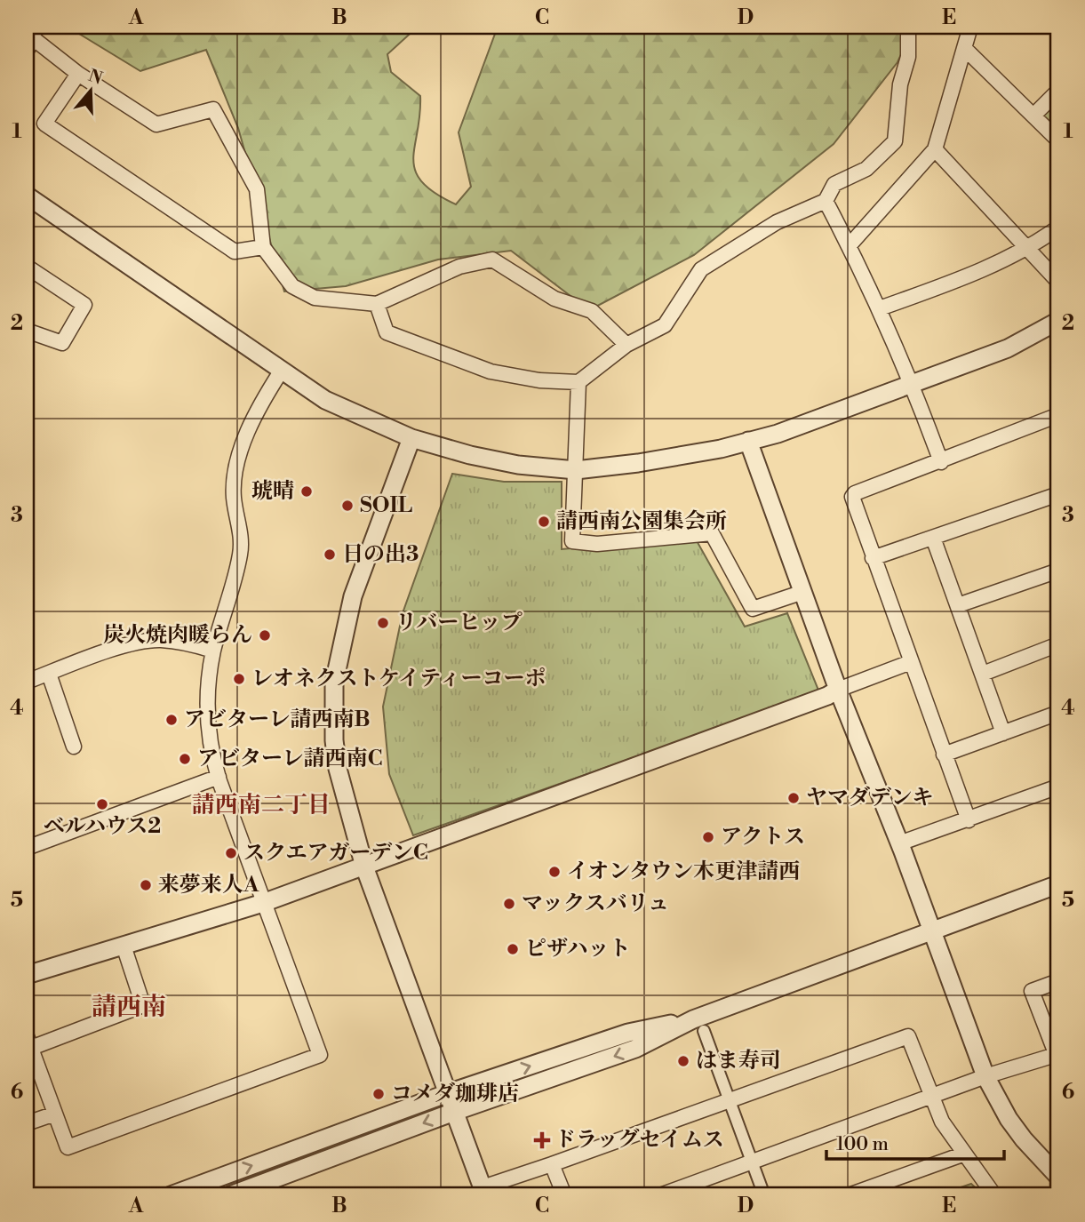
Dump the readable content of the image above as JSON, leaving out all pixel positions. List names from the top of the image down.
{
  "districts": ["請西南二丁目", "請西南"],
  "places": {
    "other": [
      "琥晴",
      "SOIL",
      "請西南公園集会所",
      "日の出3",
      "リバーヒップ",
      "炭火焼肉暖らん",
      "レオネクストケイティーコーポ",
      "アビターレ請西南B",
      "アビターレ請西南C",
      "ヤマダデンキ",
      "ベルハウス2",
      "アクトス",
      "スクエアガーデンC",
      "イオンタウン木更津請西",
      "来夢来人A",
      "マックスバリュ",
      "ピザハット",
      "はま寿司",
      "コメダ珈琲店"
    ],
    "health": ["ドラッグセイムス"]
  },
  "scale_bar": "100 m",
  "north": "top",
  "grid": {
    "columns": [
      "A",
      "B",
      "C",
      "D",
      "E"
    ],
    "rows": [
      "1",
      "2",
      "3",
      "4",
      "5",
      "6"
    ]
  }
}
